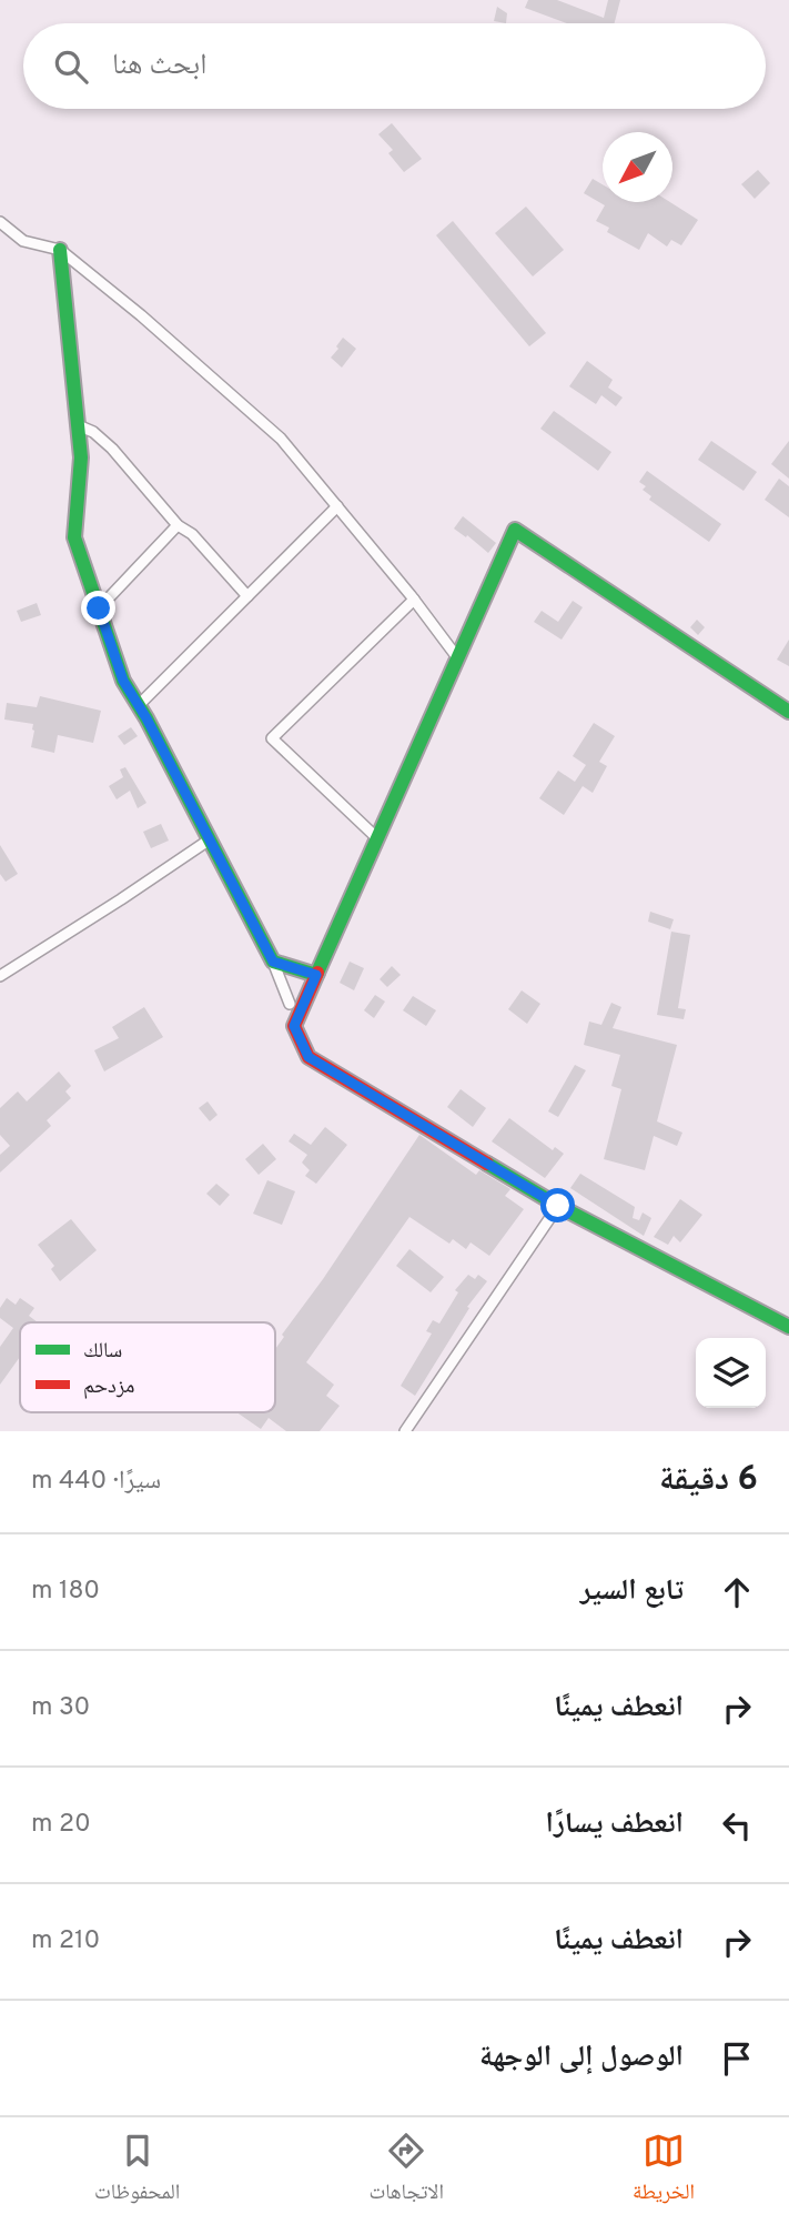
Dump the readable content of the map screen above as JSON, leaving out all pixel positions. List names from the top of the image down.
{
  "legend": ["سالك", "مزدحم"],
  "north": "bottom left",
  "page": {
    "search": "ابحث هنا",
    "heading": ["6 دقيقة", "سيرًا · 440 m"],
    "list": [
      ["تابع السير", "180 m"],
      ["انعطف يمينًا", "30 m"],
      ["انعطف يسارًا", "20 m"],
      ["انعطف يمينًا", "210 m"],
      "الوصول إلى الوجهة"
    ],
    "nav": ["الخريطة", "الاتجاهات", "المحفوظات"]
  }
}
